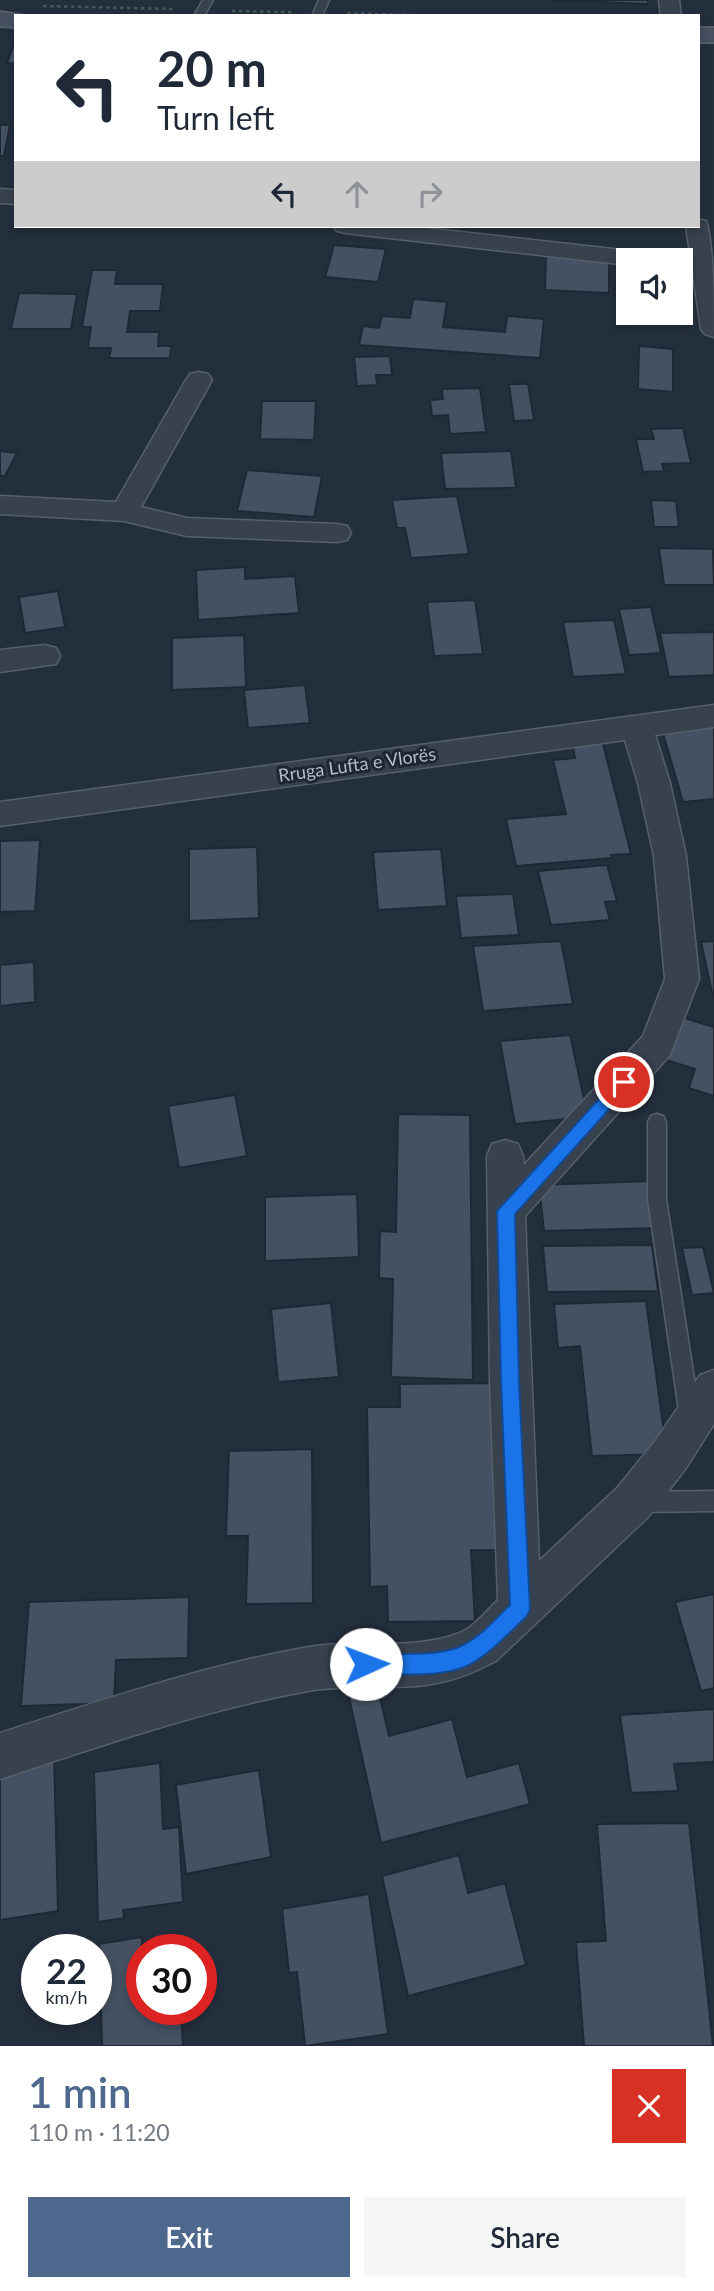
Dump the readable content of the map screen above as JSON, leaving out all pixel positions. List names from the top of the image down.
{
  "streets": {
    "street": ["Rruga Lufta e Vlorës"]
  },
  "page": {
    "turn": ["20 m", "Turn left"],
    "speed": "22 km/h",
    "limit": "30",
    "heading": ["1 min", "110 m · 11:20"],
    "buttons": ["Exit", "Share"]
  }
}
